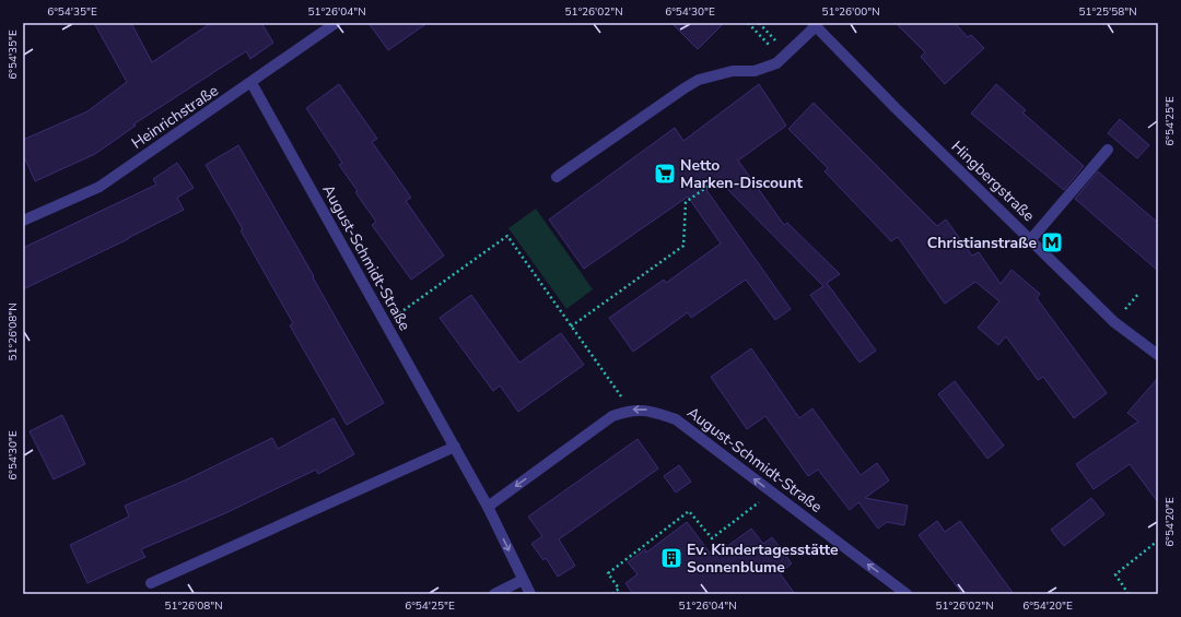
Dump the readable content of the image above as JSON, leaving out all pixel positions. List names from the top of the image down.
{
  "streets": {
    "street": ["Heinrichstraße", "Hingbergstraße", "August-Schmidt-Straße"]
  },
  "crossings": [
    ["Heinrichstraße", "August-Schmidt-Straße"]
  ],
  "places": {
    "supermarket": ["Netto Marken-Discount"],
    "metro station": ["Christianstraße"],
    "building": ["Ev. Kindertagesstätte Sonnenblume"]
  },
  "coordinates": [
    "6°54'35\"E",
    "51°26'04\"N",
    "51°26'02\"N",
    "6°54'30\"E",
    "51°26'00\"N",
    "51°25'58\"N",
    "6°54'25\"E",
    "51°26'08\"N",
    "6°54'20\"E"
  ]
}
